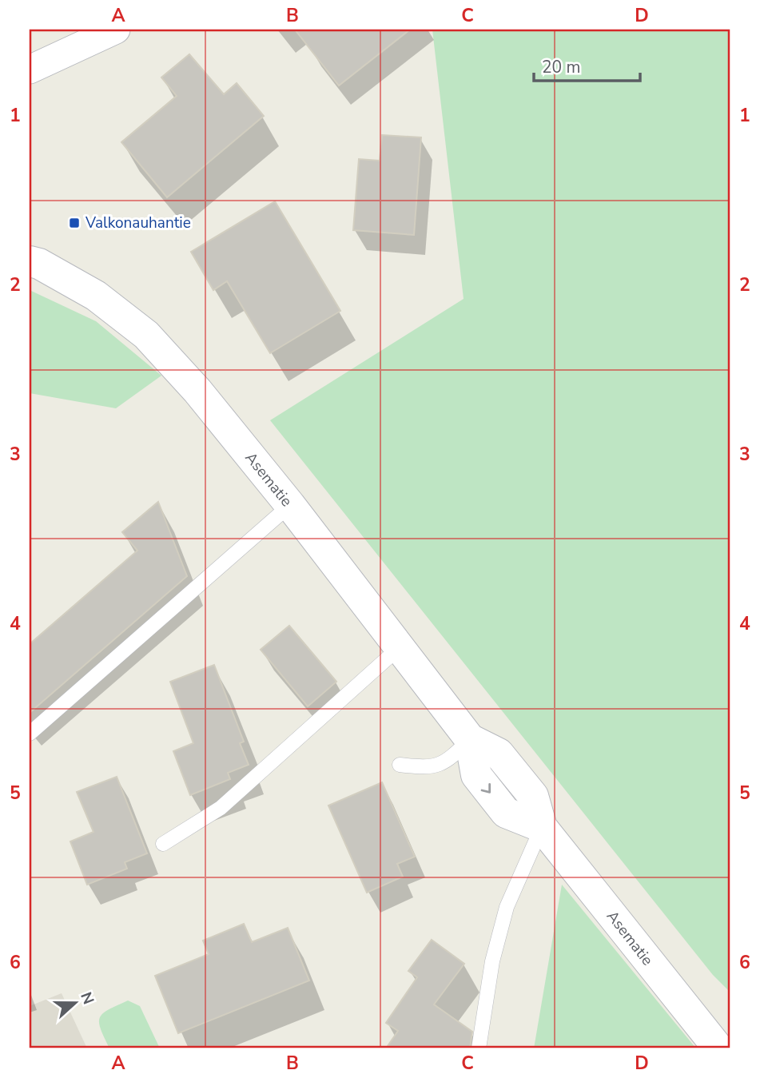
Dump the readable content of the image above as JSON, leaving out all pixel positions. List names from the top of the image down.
{
  "streets": {
    "street": ["Asematie"]
  },
  "places": {
    "transit": ["Valkonauhantie"]
  },
  "scale_bar": "20 m",
  "north": "right",
  "grid": {
    "columns": [
      "A",
      "B",
      "C",
      "D"
    ],
    "rows": [
      "1",
      "2",
      "3",
      "4",
      "5",
      "6"
    ]
  }
}
